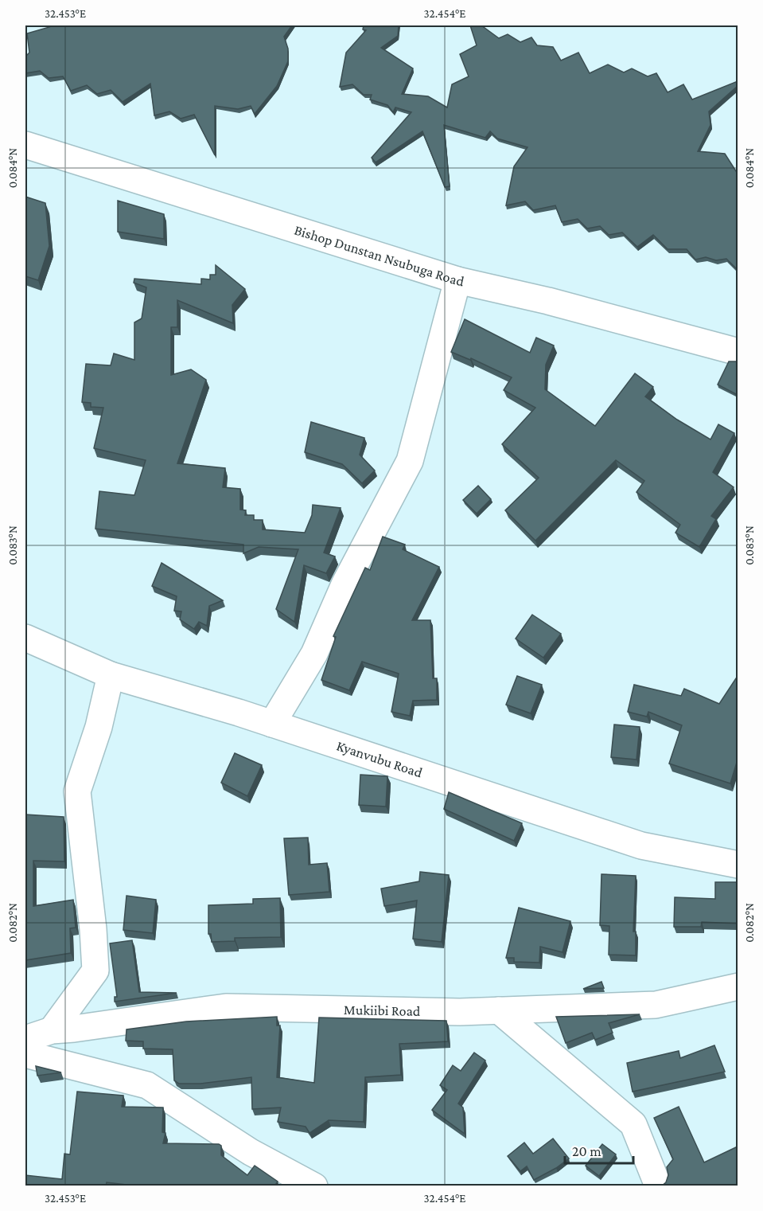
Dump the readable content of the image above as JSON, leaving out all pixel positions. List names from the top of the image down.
{
  "streets": {
    "street": ["Bishop Dunstan Nsubuga Road", "Kyanvubu Road", "Mukiibi Road"]
  },
  "scale_bar": "20 m",
  "coordinates": [
    "32.453°E",
    "32.454°E",
    "0.084°N",
    "0.083°N",
    "0.082°N"
  ]
}
